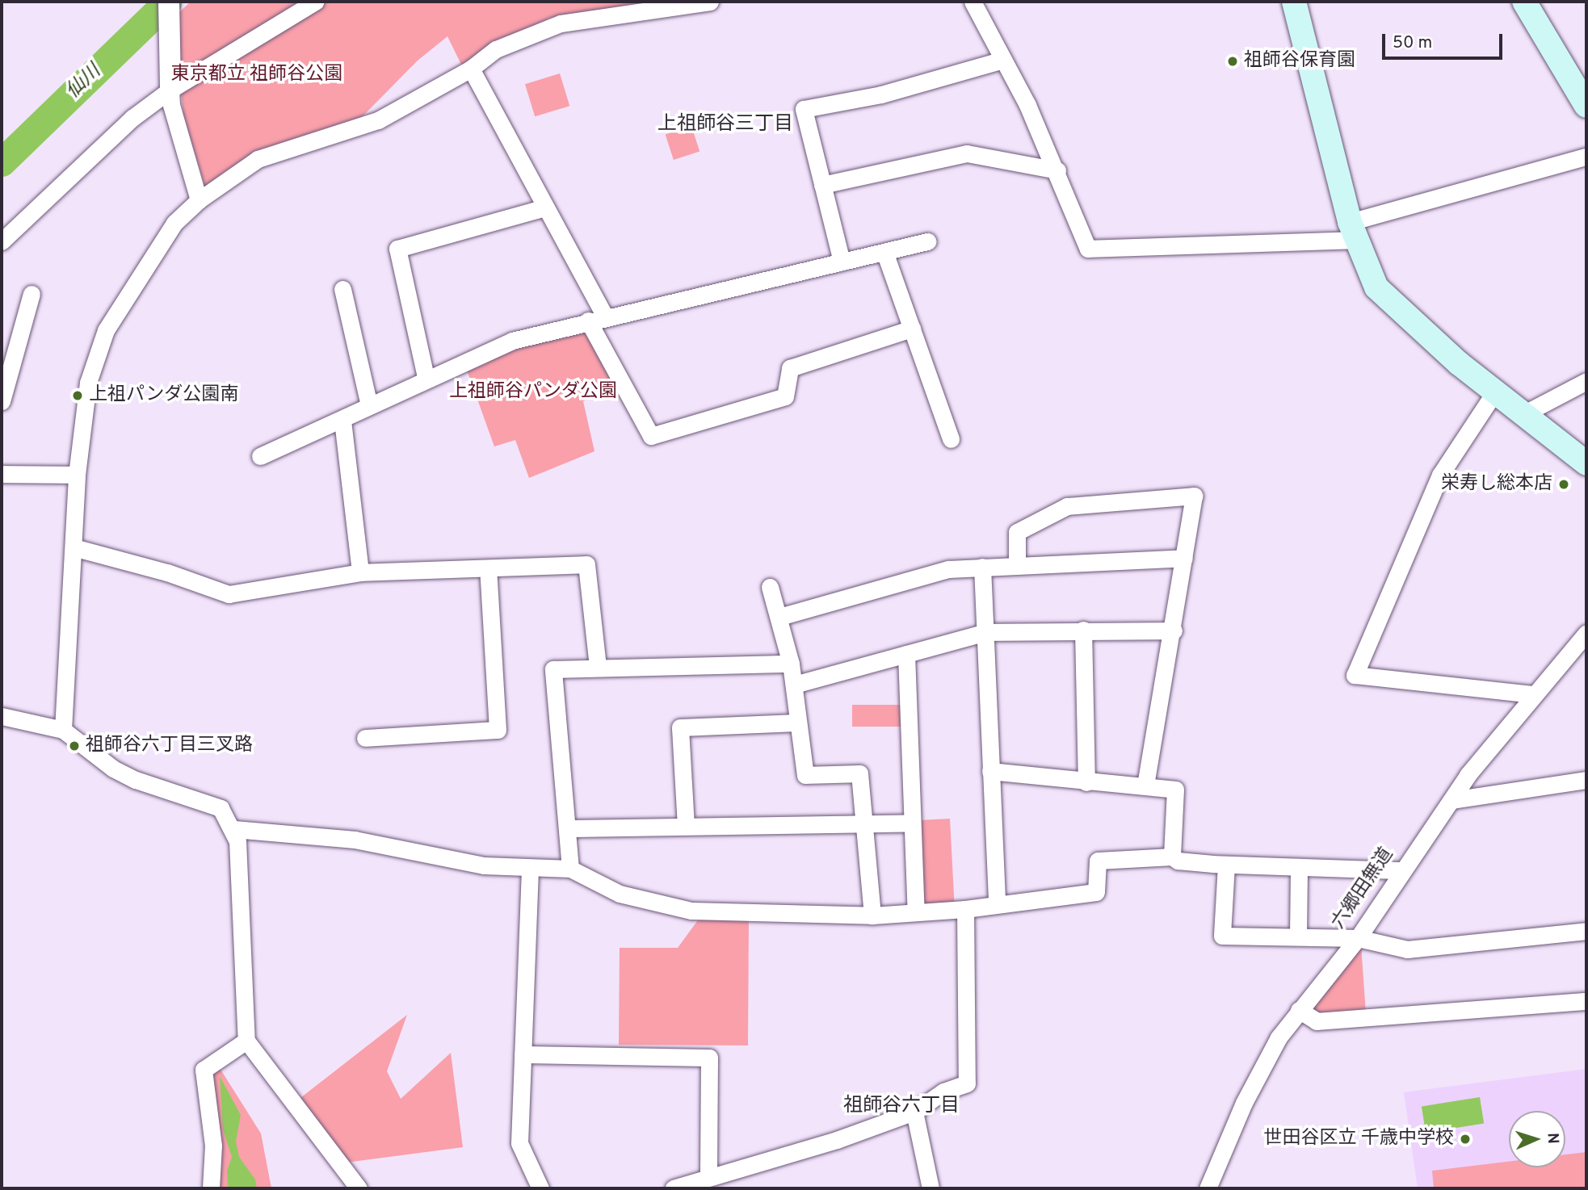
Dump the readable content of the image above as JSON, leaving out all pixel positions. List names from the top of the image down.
{
  "streets": {
    "street": ["六郷田無道"]
  },
  "districts": ["上祖師谷三丁目", "祖師谷六丁目"],
  "water": ["仙川"],
  "parks": ["東京都立 祖師谷公園", "上祖師谷パンダ公園"],
  "places": [
    "祖師谷保育園",
    "上祖パンダ公園南",
    "栄寿し総本店",
    "祖師谷六丁目三叉路",
    "世田谷区立 千歳中学校"
  ],
  "scale_bar": "50 m",
  "north": "right"
}
